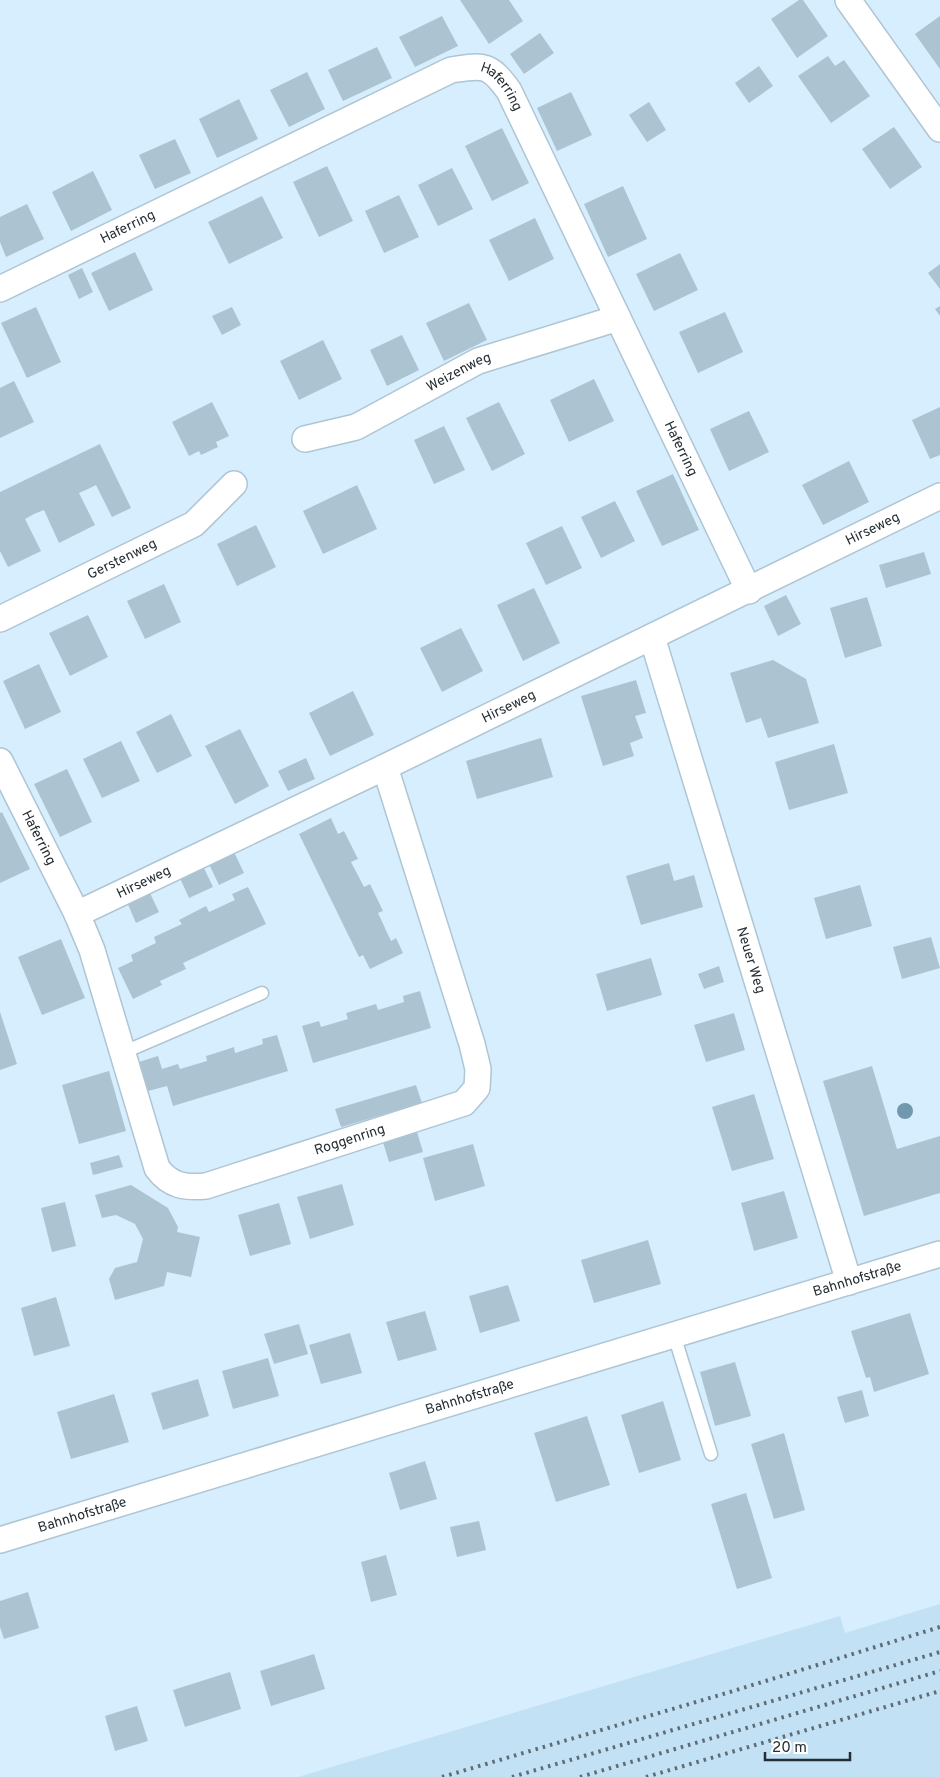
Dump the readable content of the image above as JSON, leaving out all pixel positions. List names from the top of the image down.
{
  "streets": {
    "street": [
      "Haferring",
      "Weizenweg",
      "Hirseweg",
      "Gerstenweg",
      "Neuer Weg",
      "Roggenring",
      "Bahnhofstraße"
    ]
  },
  "crossings": [
    ["Haferring", "Weizenweg"],
    ["Haferring", "Hirseweg"],
    ["Haferring", "Roggenring"],
    ["Hirseweg", "Neuer Weg"],
    ["Hirseweg", "Roggenring"],
    ["Neuer Weg", "Bahnhofstraße"]
  ],
  "scale_bar": "20 m"
}
